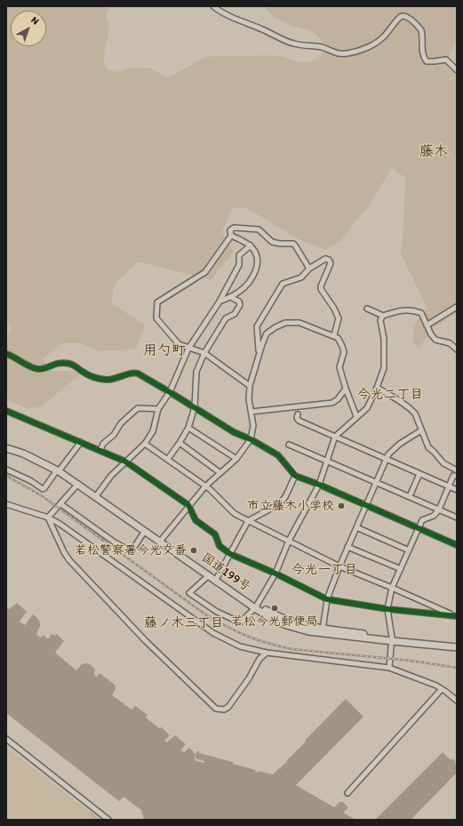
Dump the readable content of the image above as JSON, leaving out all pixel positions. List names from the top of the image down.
{
  "streets": {
    "highway": ["国道199号"]
  },
  "districts": [
    "藤木",
    "用勺町",
    "今光二丁目",
    "今光一丁目",
    "藤ノ木三丁目"
  ],
  "places": ["市立藤木小学校", "若松警察署今光交番", "若松今光郵便局"],
  "north": "top right"
}
